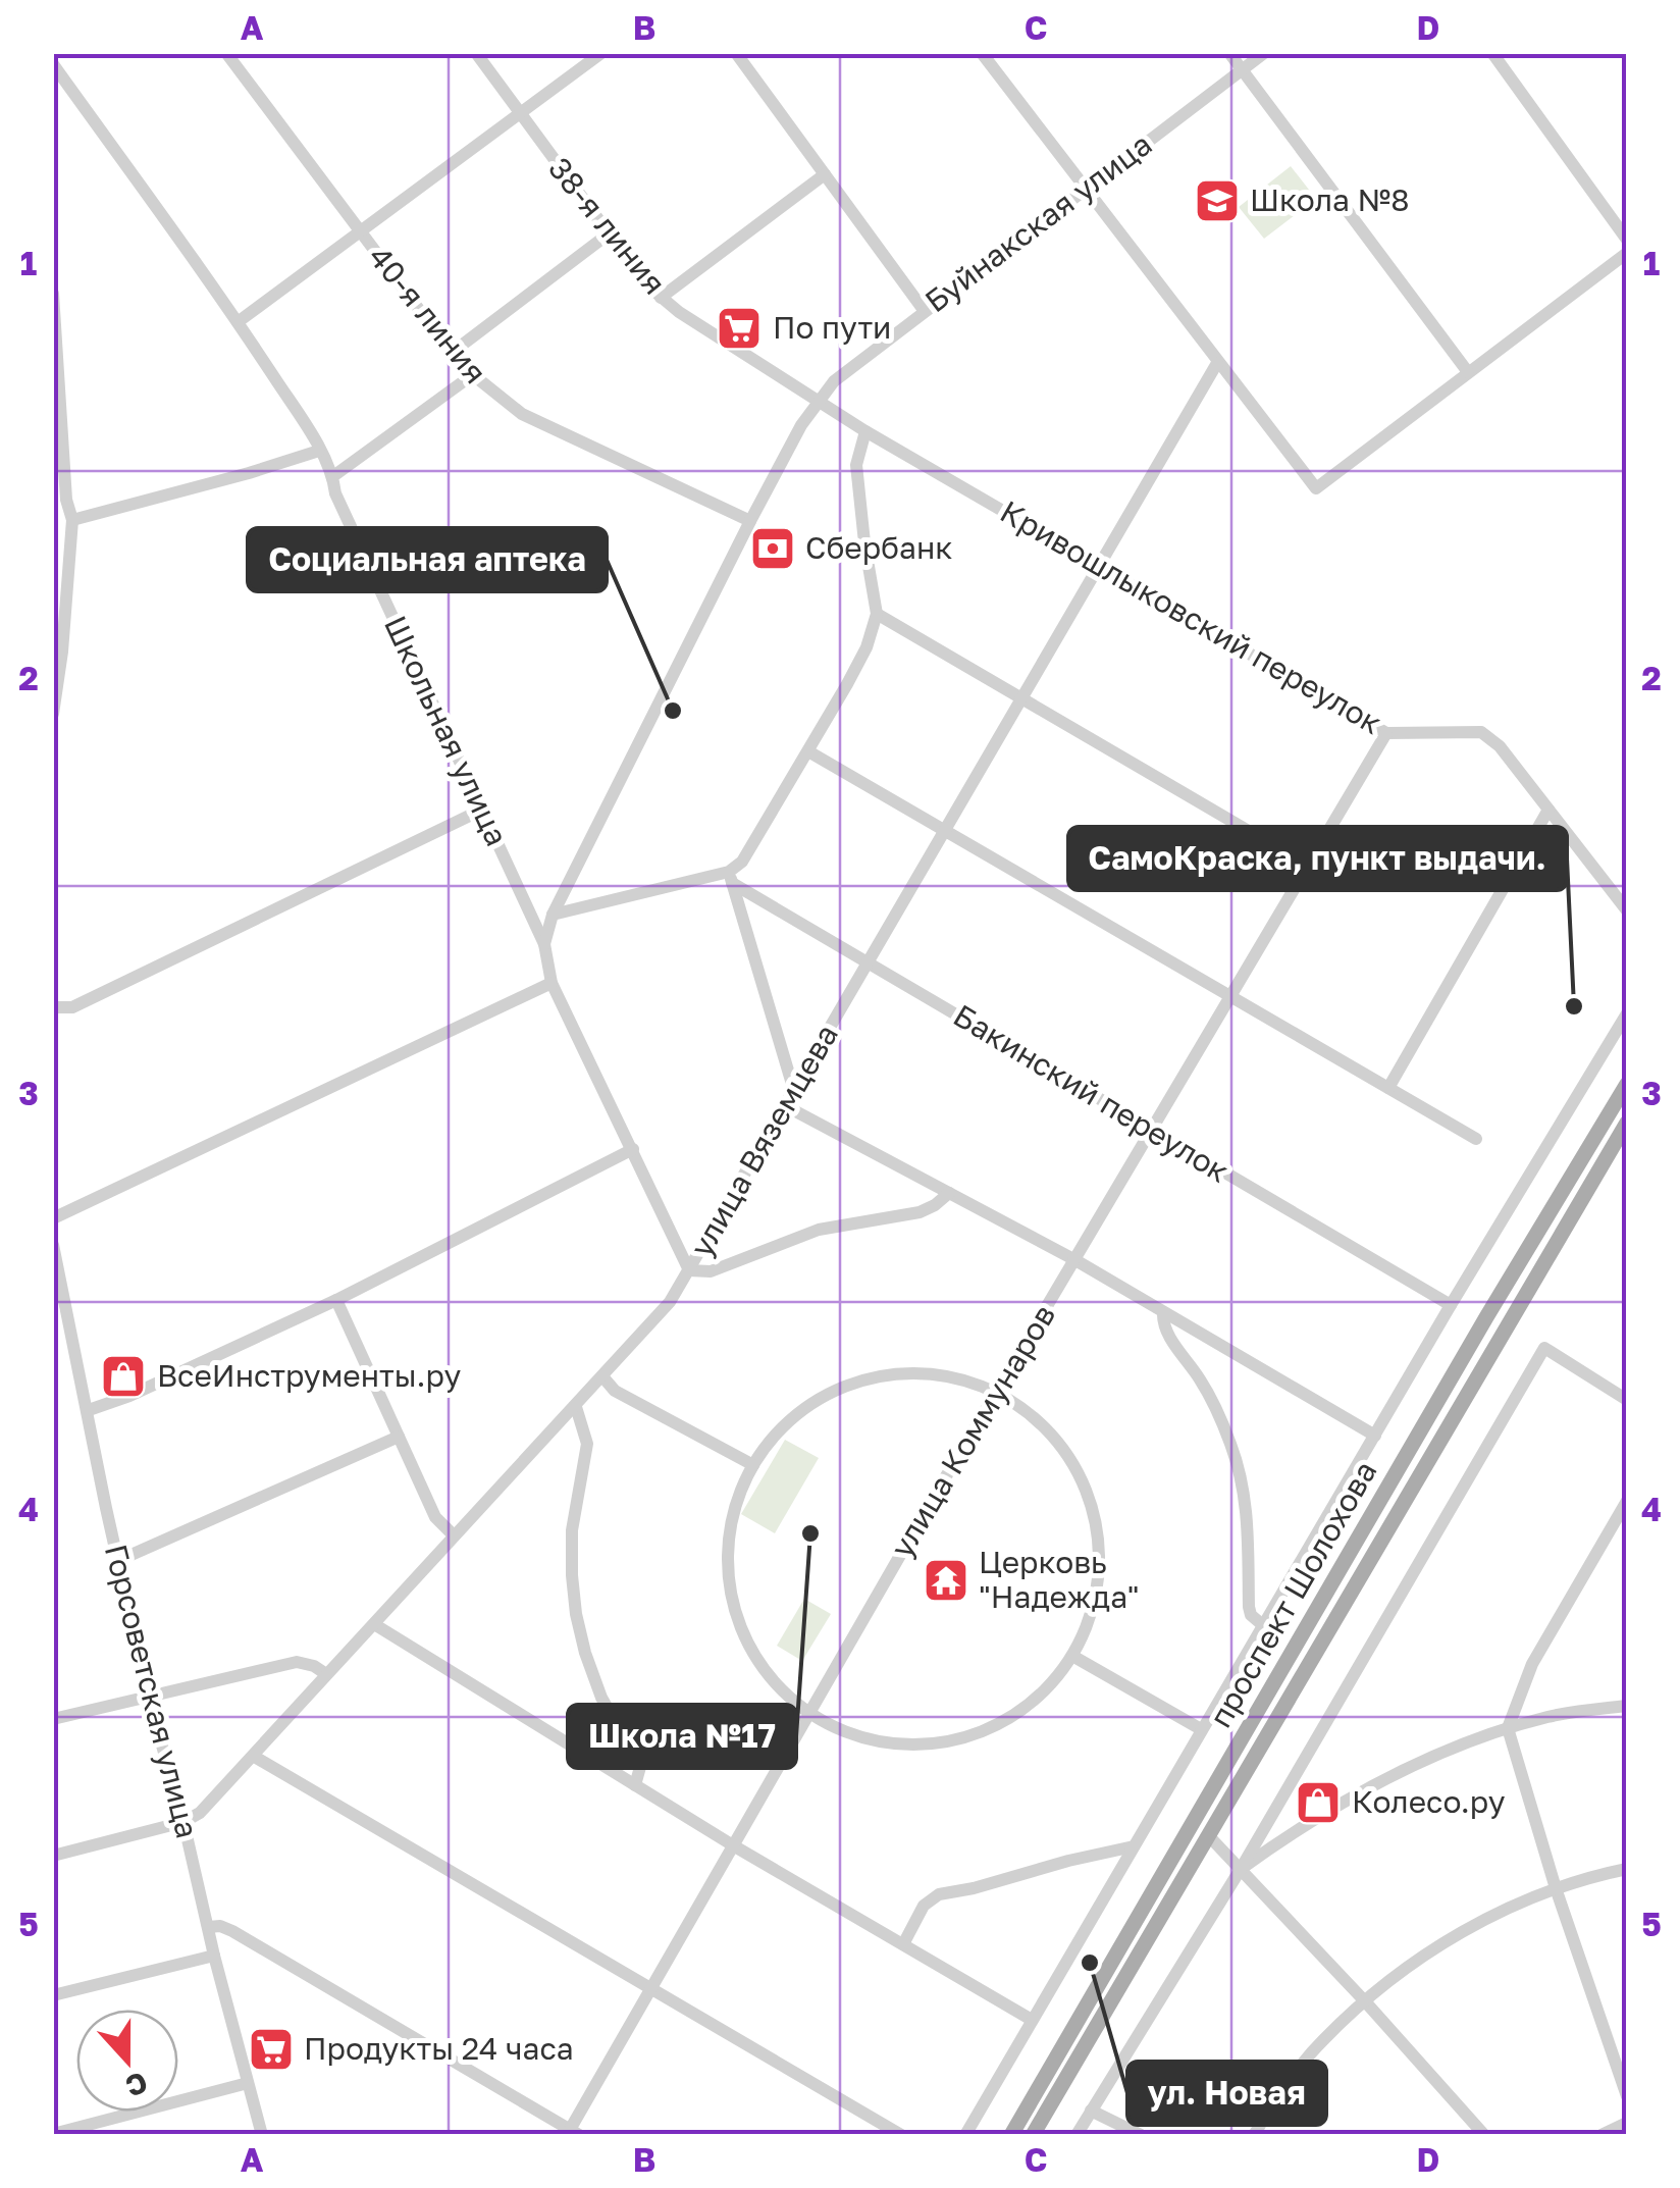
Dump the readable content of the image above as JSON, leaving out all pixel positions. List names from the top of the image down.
{
  "streets": {
    "main road": ["проспект Шолохова"],
    "street": [
      "Буйнакская улица",
      "38-я линия",
      "40-я линия",
      "Кривошлыковский переулок",
      "Школьная улица",
      "Бакинский переулок",
      "улица Вяземцева",
      "улица Коммунаров",
      "Горсоветская улица"
    ]
  },
  "crossings": [
    ["Буйнакская улица", "38-я линия"],
    ["Буйнакская улица", "40-я линия"],
    ["Буйнакская улица", "Кривошлыковский переулок"],
    ["Буйнакская улица", "Школьная улица"],
    ["38-я линия", "Кривошлыковский переулок"],
    ["Кривошлыковский переулок", "улица Вяземцева"],
    ["Кривошлыковский переулок", "улица Коммунаров"],
    ["Школьная улица", "улица Вяземцева"],
    ["Бакинский переулок", "улица Вяземцева"],
    ["Бакинский переулок", "улица Коммунаров"],
    ["улица Вяземцева", "Горсоветская улица"]
  ],
  "places": {
    "school or university": ["Школа №8"],
    "supermarket": ["По пути", "Продукты 24 часа"],
    "bank": ["Сбербанк"],
    "other": [
      "Социальная аптека",
      "СамоКраска, пункт выдачи.",
      "Школа №17",
      "ул. Новая"
    ],
    "shop": ["ВсеИнструменты.ру", "Колесо.ру"],
    "temple": ["Церковь \"Надежда\""]
  },
  "north": "bottom",
  "grid": {
    "columns": [
      "A",
      "B",
      "C",
      "D"
    ],
    "rows": [
      "1",
      "2",
      "3",
      "4",
      "5"
    ]
  }
}
